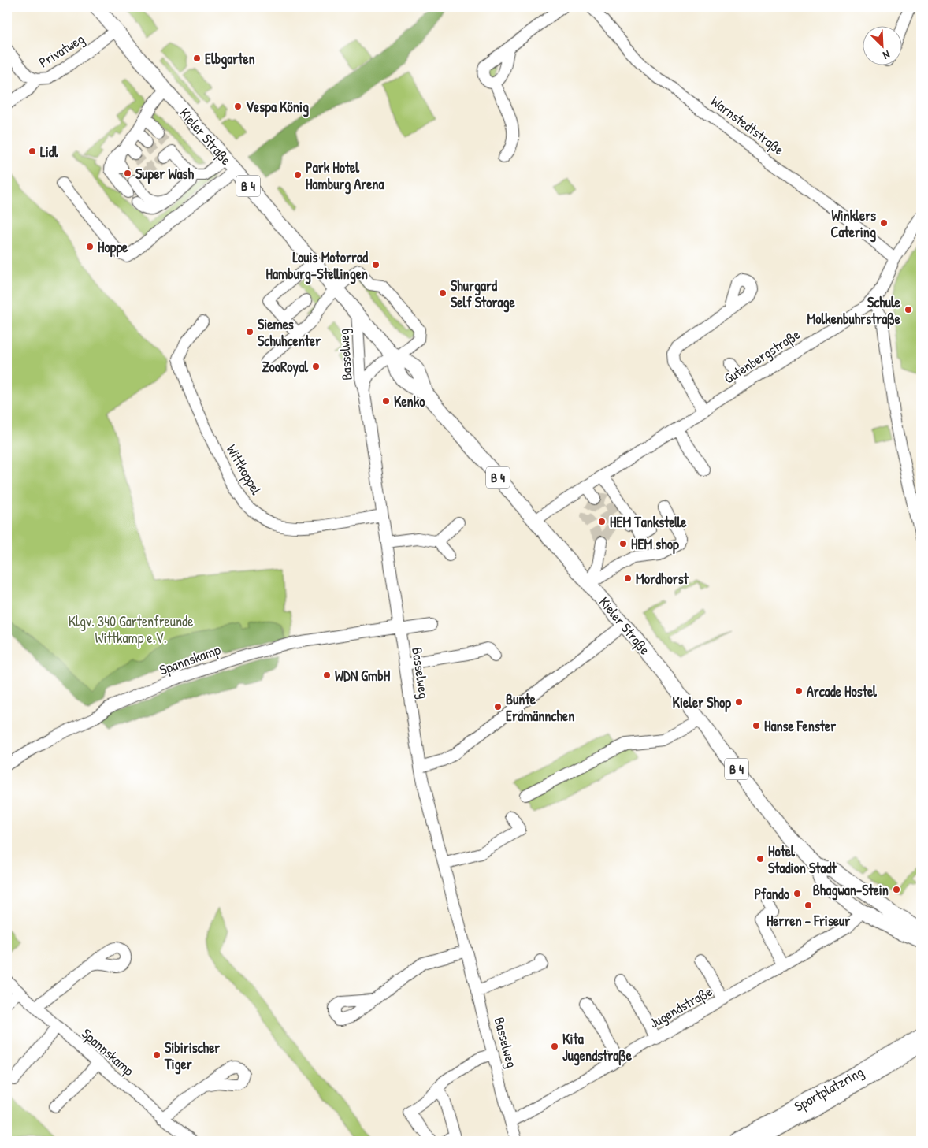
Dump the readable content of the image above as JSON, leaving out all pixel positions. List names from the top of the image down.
{
  "streets": {
    "main road": ["Kieler Straße", "B 4", "Sportplatzring"],
    "street": [
      "Privatweg",
      "Warnstedtstraße",
      "Basselweg",
      "Gutenbergstraße",
      "Wittkoppel",
      "Spannskamp",
      "Jugendstraße"
    ]
  },
  "crossings": [
    ["Privatweg", "Kieler Straße"],
    ["Warnstedtstraße", "Gutenbergstraße"],
    ["Kieler Straße", "Basselweg"],
    ["Kieler Straße", "Gutenbergstraße"],
    ["Kieler Straße", "Jugendstraße"],
    ["Basselweg", "Wittkoppel"],
    ["Basselweg", "Spannskamp"],
    ["Basselweg", "Jugendstraße"]
  ],
  "parks": ["Klgv. 340 Gartenfreunde Wittkamp e.V."],
  "places": [
    "Elbgarten",
    "Vespa König",
    "Lidl",
    "Super Wash",
    "Park Hotel Hamburg Arena",
    "Winklers Catering",
    "Hoppe",
    "Louis Motorrad Hamburg-Stellingen",
    "Shurgard Self Storage",
    "Schule Molkenbuhrstraße",
    "Siemes Schuhcenter",
    "ZooRoyal",
    "Kenko",
    "HEM Tankstelle",
    "HEM shop",
    "Mordhorst",
    "WDN GmbH",
    "Arcade Hostel",
    "Kieler Shop",
    "Bunte Erdmännchen",
    "Hanse Fenster",
    "Hotel Stadion Stadt",
    "Bhagwan-Stein",
    "Pfando",
    "Herren - Friseur",
    "Kita Jugendstraße",
    "Sibirischer Tiger"
  ],
  "north": "bottom right"
}
